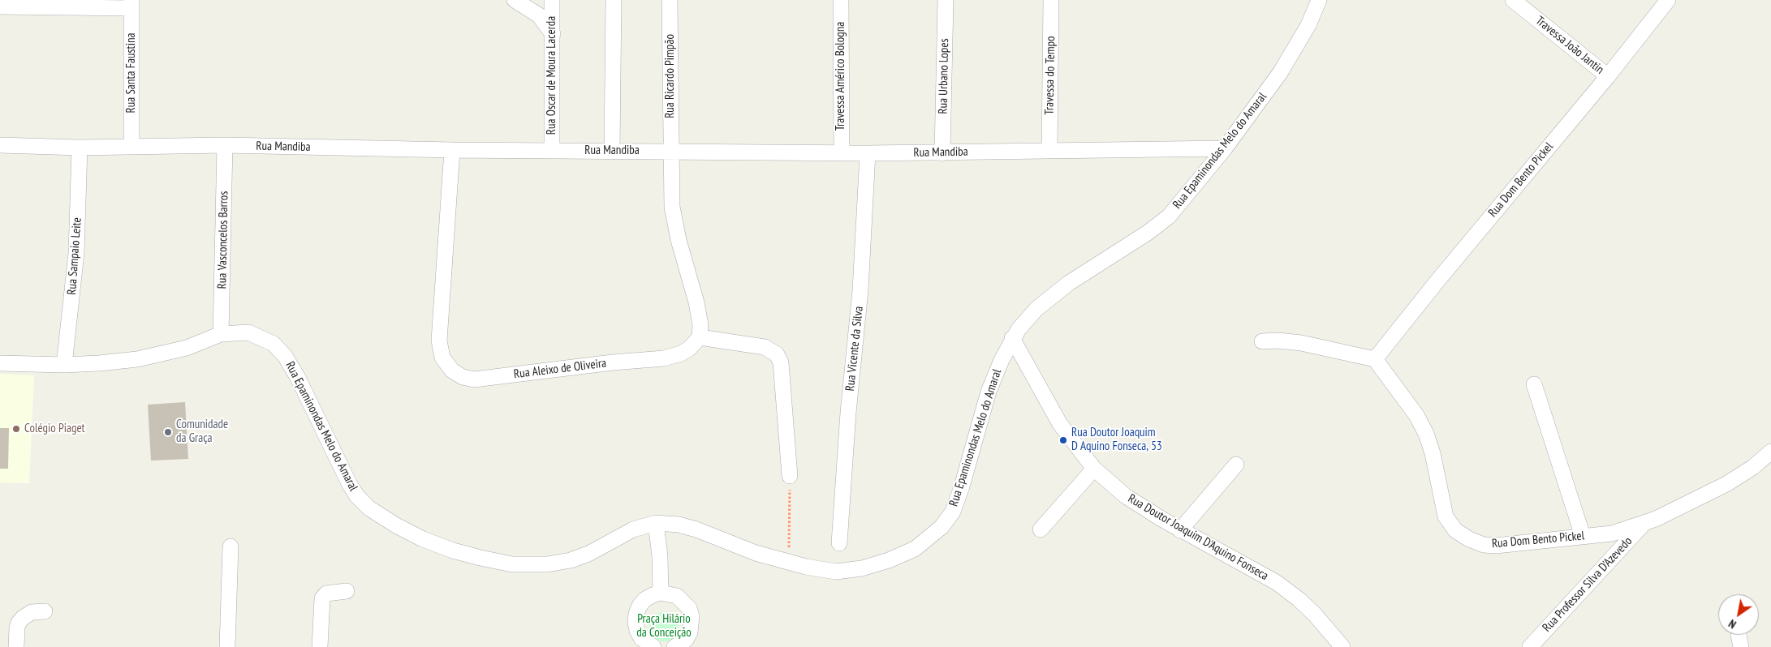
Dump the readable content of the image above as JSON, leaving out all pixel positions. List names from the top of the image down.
{
  "streets": {
    "street": [
      "Travessa João Jantin",
      "Rua Santa Faustina",
      "Rua Oscar de Moura Lacerda",
      "Travessa do Tempo",
      "Rua Ricardo Pimpão",
      "Travessa Américo Bologna",
      "Rua Urbano Lopes",
      "Rua Mandiba",
      "Rua Epaminondas Melo do Amaral",
      "Rua Dom Bento Pickel",
      "Rua Vasconcelos Barros",
      "Rua Sampaio Leite",
      "Rua Vicente da Silva",
      "Rua Aleixo de Oliveira",
      "Rua Doutor Joaquim D'Aquino Fonseca",
      "Rua Professor Silva D'Azevedo"
    ]
  },
  "crossings": [
    ["Travessa João Jantin", "Rua Dom Bento Pickel"],
    ["Rua Santa Faustina", "Rua Mandiba"],
    ["Rua Oscar de Moura Lacerda", "Rua Mandiba"],
    ["Travessa do Tempo", "Rua Mandiba"],
    ["Rua Ricardo Pimpão", "Rua Mandiba"],
    ["Travessa Américo Bologna", "Rua Mandiba"],
    ["Rua Urbano Lopes", "Rua Mandiba"],
    ["Rua Mandiba", "Rua Epaminondas Melo do Amaral"],
    ["Rua Mandiba", "Rua Vasconcelos Barros"],
    ["Rua Mandiba", "Rua Sampaio Leite"],
    ["Rua Mandiba", "Rua Vicente da Silva"],
    ["Rua Mandiba", "Rua Aleixo de Oliveira"],
    ["Rua Epaminondas Melo do Amaral", "Rua Vasconcelos Barros"],
    ["Rua Epaminondas Melo do Amaral", "Rua Sampaio Leite"],
    ["Rua Epaminondas Melo do Amaral", "Rua Doutor Joaquim D'Aquino Fonseca"],
    ["Rua Dom Bento Pickel", "Rua Professor Silva D'Azevedo"]
  ],
  "parks": ["Praça Hilário da Conceição"],
  "places": ["Colégio Piaget", "Comunidade da Graça", "Rua Doutor Joaquim D Aquino Fonseca, 53"],
  "north": "bottom left"
}
